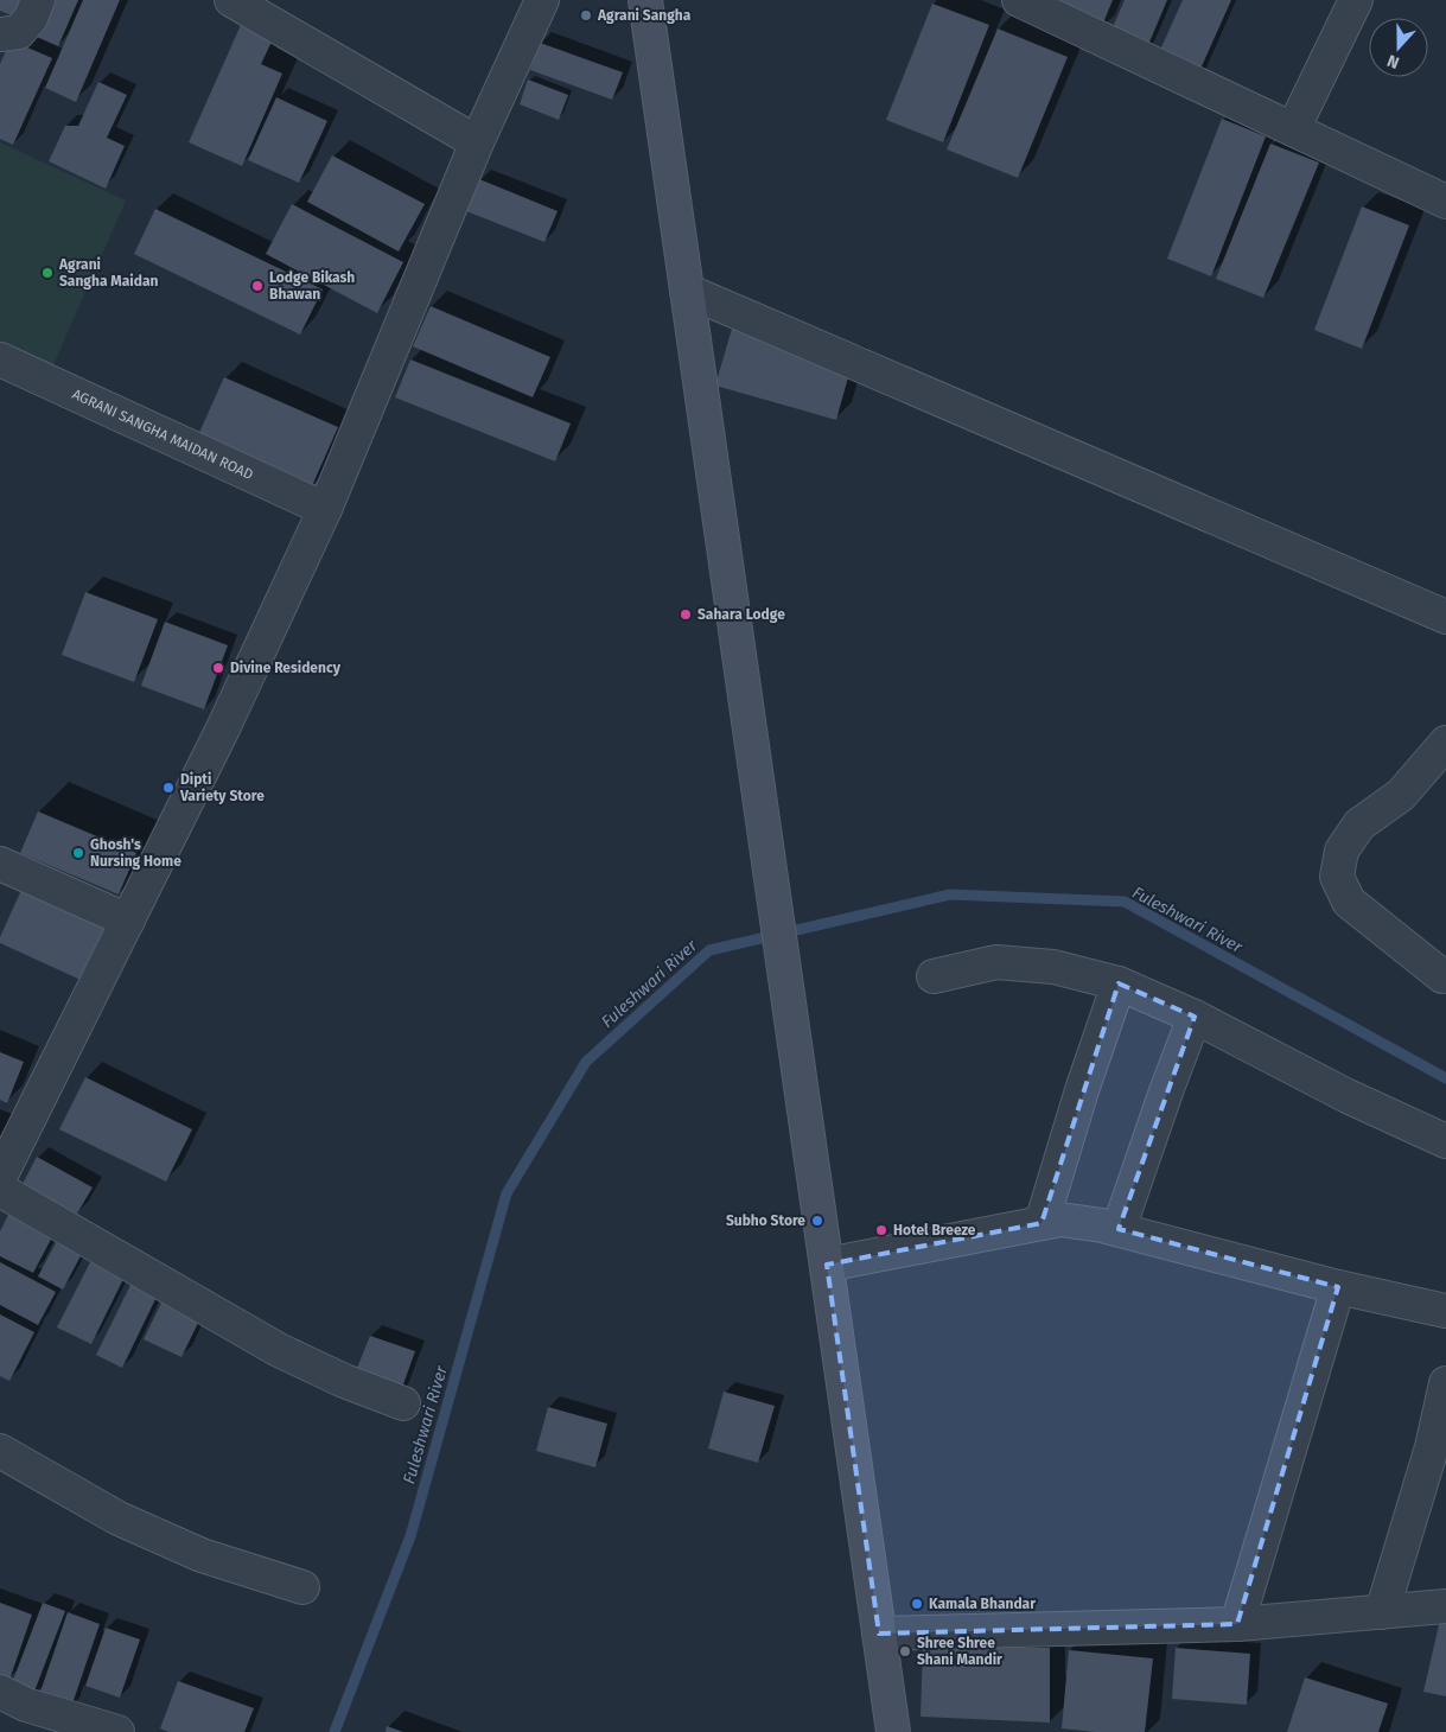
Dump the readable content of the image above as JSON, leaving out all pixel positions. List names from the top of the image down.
{
  "streets": {
    "street": ["AGRANI SANGHA MAIDAN ROAD"]
  },
  "water": ["Fuleshwari River"],
  "places": [
    "Agrani Sangha",
    "Agrani Sangha Maidan",
    "Lodge Bikash Bhawan",
    "Sahara Lodge",
    "Divine Residency",
    "Dipti Variety Store",
    "Ghosh's Nursing Home",
    "Subho Store",
    "Hotel Breeze",
    "Kamala Bhandar",
    "Shree Shree Shani Mandir"
  ],
  "north": "bottom"
}
